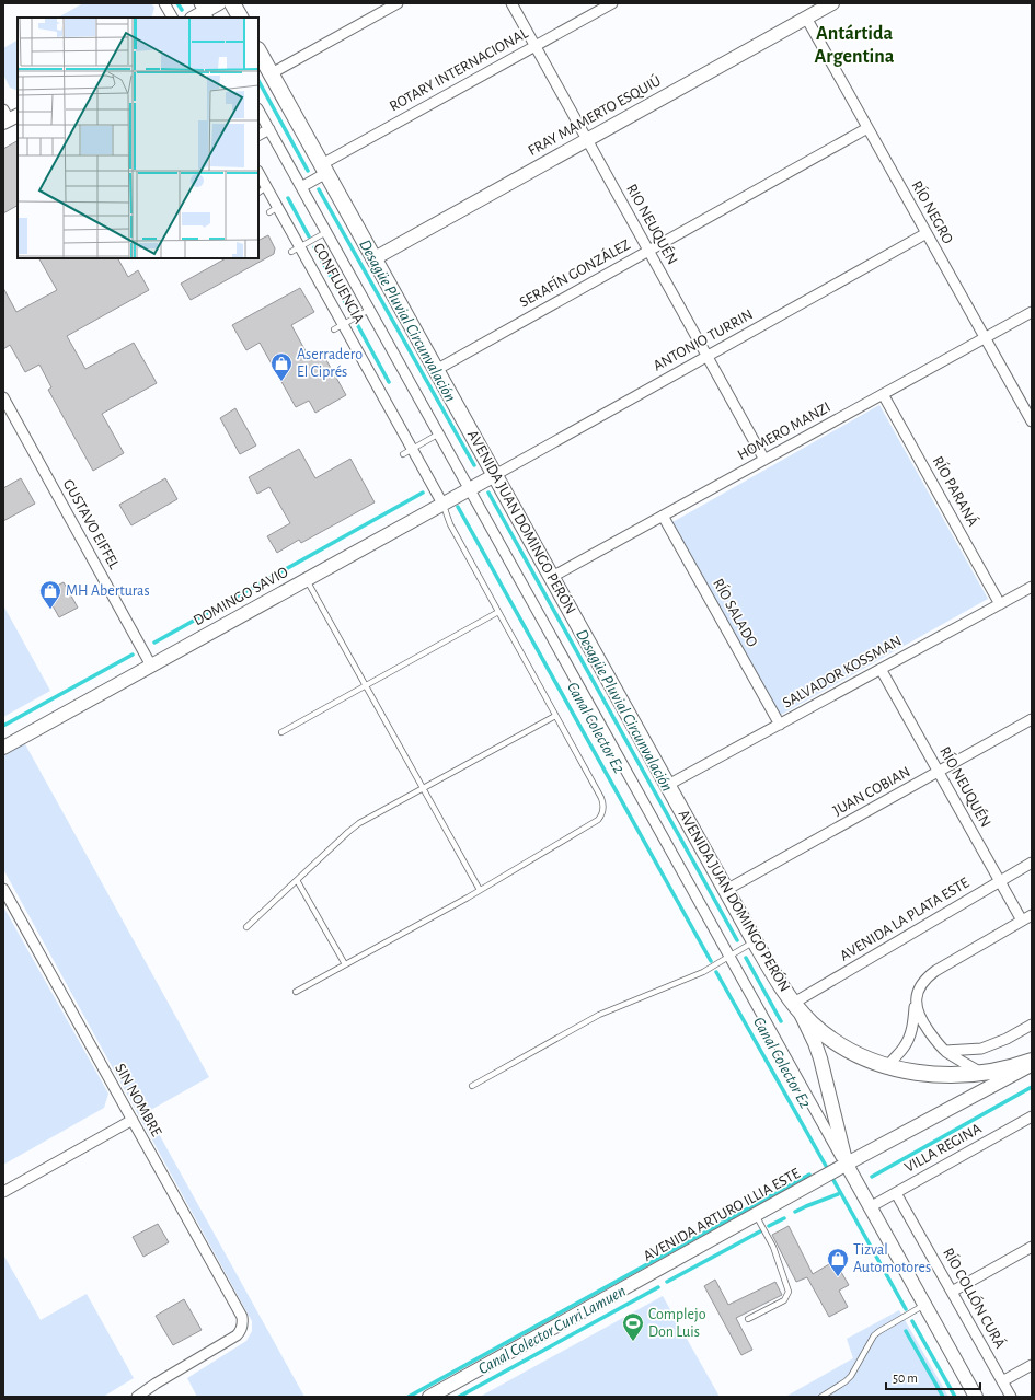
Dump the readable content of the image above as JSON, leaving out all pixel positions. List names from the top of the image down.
{
  "streets": {
    "main road": ["AVENIDA JUAN DOMINGO PERÓN"],
    "street": [
      "ROTARY INTERNACIONAL",
      "FRAY MAMERTO ESQUIÚ",
      "RÍO NEGRO",
      "RIO NEUQUÉN",
      "SERAFÍN GONZÁLEZ",
      "CONFLUENCIA",
      "ANTONIO TURRIN",
      "HOMERO MANZI",
      "RÍO PARANÁ",
      "GUSTAVO EIFFEL",
      "DOMINGO SAVIO",
      "RÍO SALADO",
      "SALVADOR KOSSMAN",
      "RÍO NEUQUÉN",
      "JUAN COBIAN",
      "AVENIDA LA PLATA ESTE",
      "SIN NOMBRE",
      "VILLA REGINA",
      "AVENIDA ARTURO ILLIA ESTE",
      "RÍO COLLÓN CURÁ"
    ]
  },
  "crossings": [
    ["ROTARY INTERNACIONAL", "RIO NEUQUÉN"],
    ["ROTARY INTERNACIONAL", "AVENIDA JUAN DOMINGO PERÓN"],
    ["FRAY MAMERTO ESQUIÚ", "RÍO NEGRO"],
    ["FRAY MAMERTO ESQUIÚ", "RIO NEUQUÉN"],
    ["FRAY MAMERTO ESQUIÚ", "AVENIDA JUAN DOMINGO PERÓN"],
    ["RÍO NEGRO", "SERAFÍN GONZÁLEZ"],
    ["RÍO NEGRO", "ANTONIO TURRIN"],
    ["RÍO NEGRO", "HOMERO MANZI"],
    ["RIO NEUQUÉN", "SERAFÍN GONZÁLEZ"],
    ["RIO NEUQUÉN", "ANTONIO TURRIN"],
    ["RIO NEUQUÉN", "HOMERO MANZI"],
    ["SERAFÍN GONZÁLEZ", "AVENIDA JUAN DOMINGO PERÓN"],
    ["CONFLUENCIA", "DOMINGO SAVIO"],
    ["ANTONIO TURRIN", "AVENIDA JUAN DOMINGO PERÓN"],
    ["ANTONIO TURRIN", "DOMINGO SAVIO"],
    ["HOMERO MANZI", "RÍO PARANÁ"],
    ["HOMERO MANZI", "AVENIDA JUAN DOMINGO PERÓN"],
    ["HOMERO MANZI", "RÍO SALADO"],
    ["RÍO PARANÁ", "SALVADOR KOSSMAN"],
    ["AVENIDA JUAN DOMINGO PERÓN", "DOMINGO SAVIO"],
    ["AVENIDA JUAN DOMINGO PERÓN", "SALVADOR KOSSMAN"],
    ["AVENIDA JUAN DOMINGO PERÓN", "JUAN COBIAN"],
    ["AVENIDA JUAN DOMINGO PERÓN", "AVENIDA LA PLATA ESTE"],
    ["AVENIDA JUAN DOMINGO PERÓN", "VILLA REGINA"],
    ["AVENIDA JUAN DOMINGO PERÓN", "AVENIDA ARTURO ILLIA ESTE"],
    ["GUSTAVO EIFFEL", "DOMINGO SAVIO"],
    ["RÍO SALADO", "SALVADOR KOSSMAN"],
    ["SALVADOR KOSSMAN", "RÍO NEUQUÉN"],
    ["RÍO NEUQUÉN", "JUAN COBIAN"],
    ["RÍO NEUQUÉN", "AVENIDA LA PLATA ESTE"],
    ["VILLA REGINA", "RÍO COLLÓN CURÁ"]
  ],
  "districts": ["Antártida Argentina"],
  "water": ["Desagüe Pluvial Circunvalación", "Canal Colector E2", "Canal Colector Curri Lamuen"],
  "places": {
    "shop": ["Aserradero El Ciprés", "MH Aberturas", "Tizval Automotores"],
    "sports": ["Complejo Don Luis"]
  },
  "scale_bar": "50 m"
}
